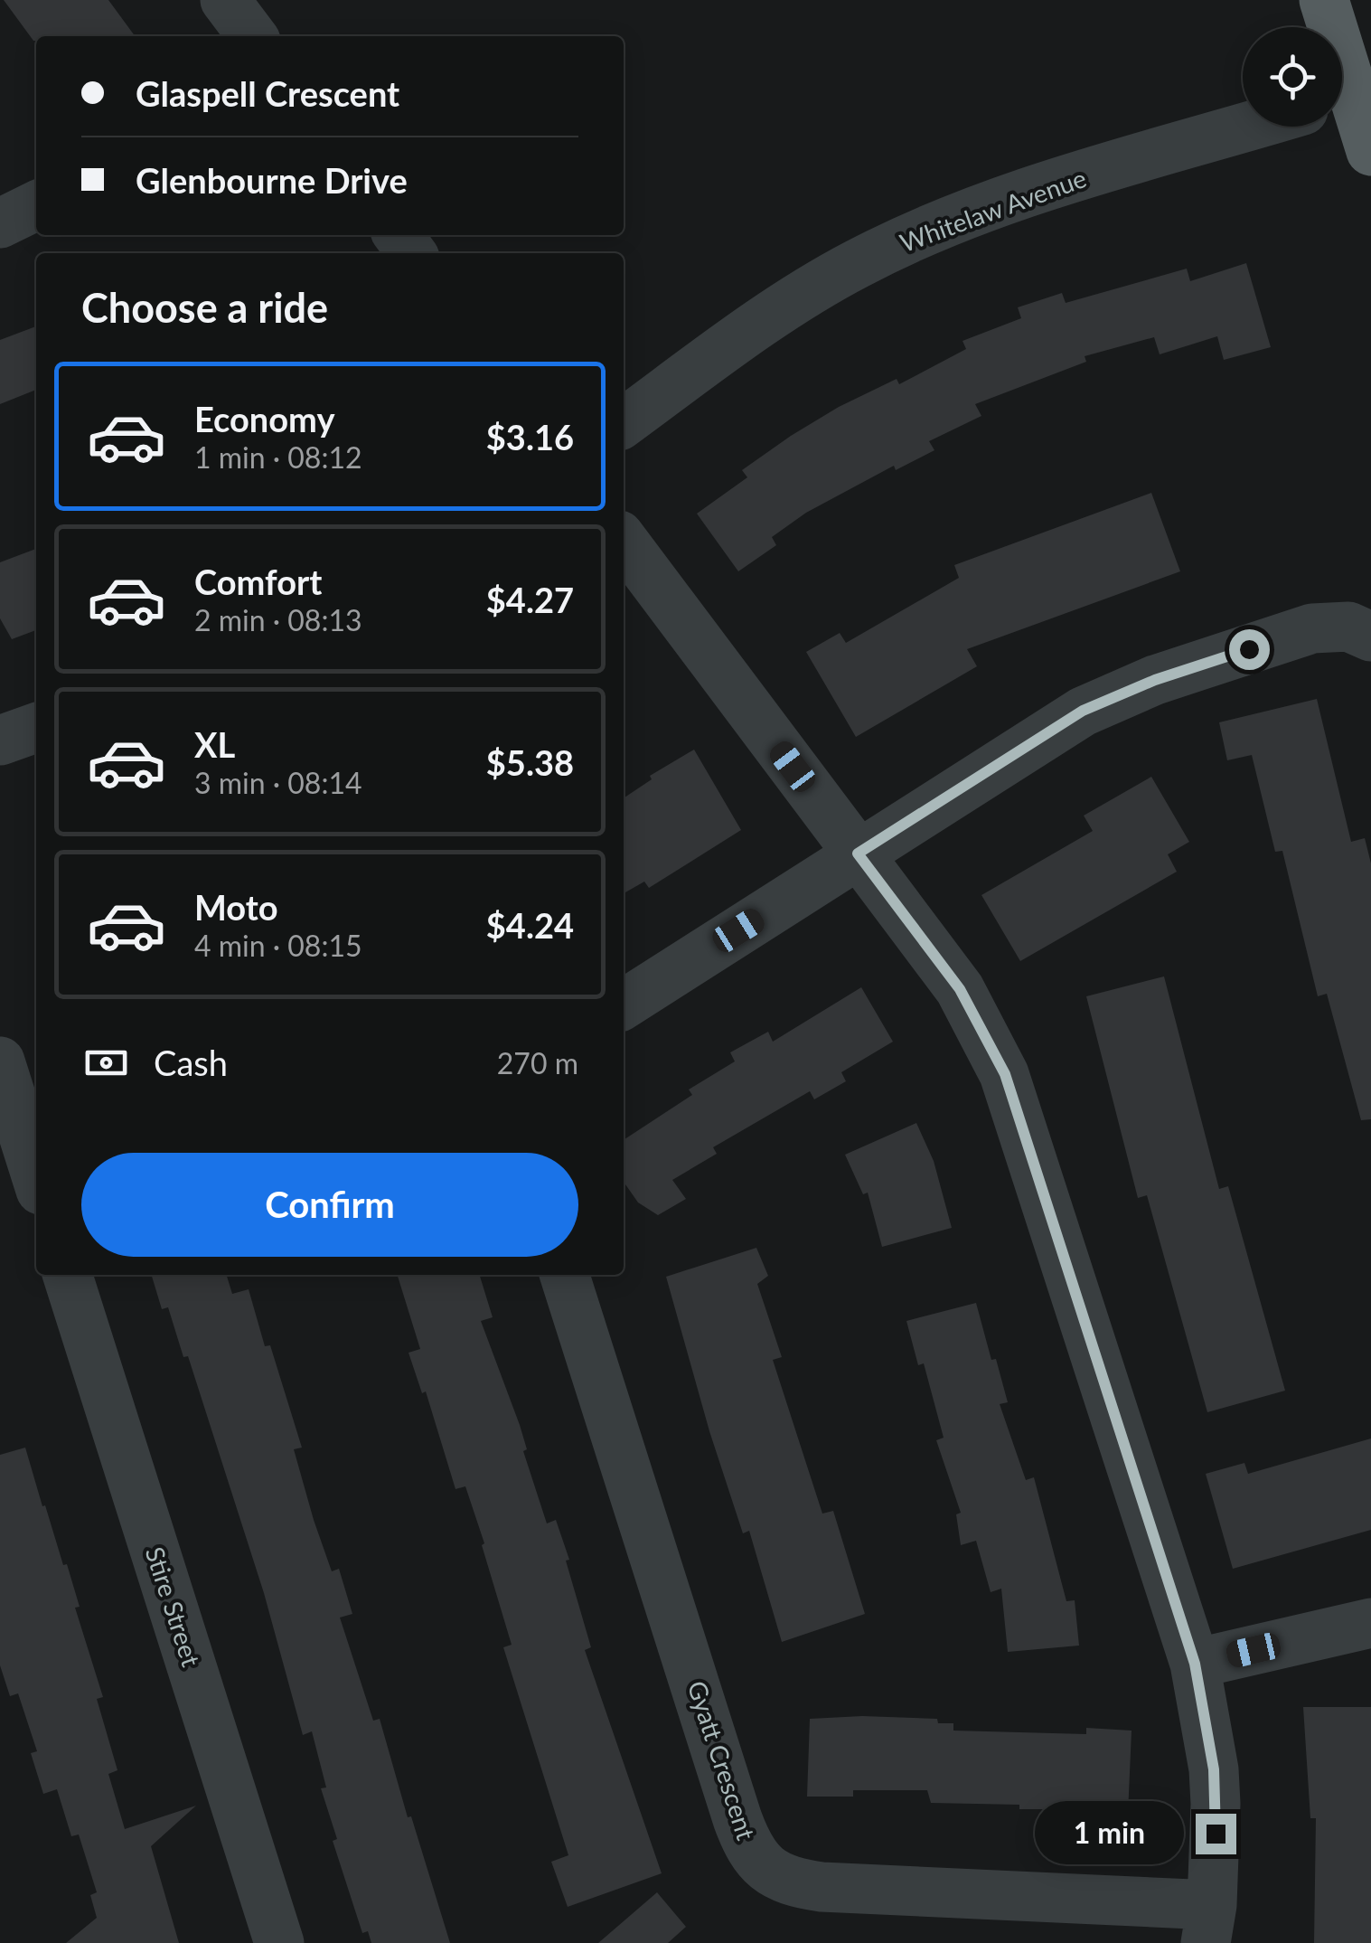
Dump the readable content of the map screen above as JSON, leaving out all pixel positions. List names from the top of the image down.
{
  "streets": {
    "street": ["Whitelaw Avenue", "Stire Street", "Gyatt Crescent"]
  },
  "page": {
    "banner": ["Glaspell Crescent", "Glenbourne Drive"],
    "heading": "Choose a ride",
    "list": [
      {
        "name": "Economy",
        "note": "1 min · 08:12",
        "value": "$3.16"
      },
      {
        "name": "Comfort",
        "note": "2 min · 08:13",
        "value": "$4.27"
      },
      {
        "name": "XL",
        "note": "3 min · 08:14",
        "value": "$5.38"
      },
      {
        "name": "Moto",
        "note": "4 min · 08:15",
        "value": "$4.24"
      }
    ],
    "pay": ["Cash", "270 m"],
    "buttons": "Confirm",
    "bubble": "1 min"
  }
}
